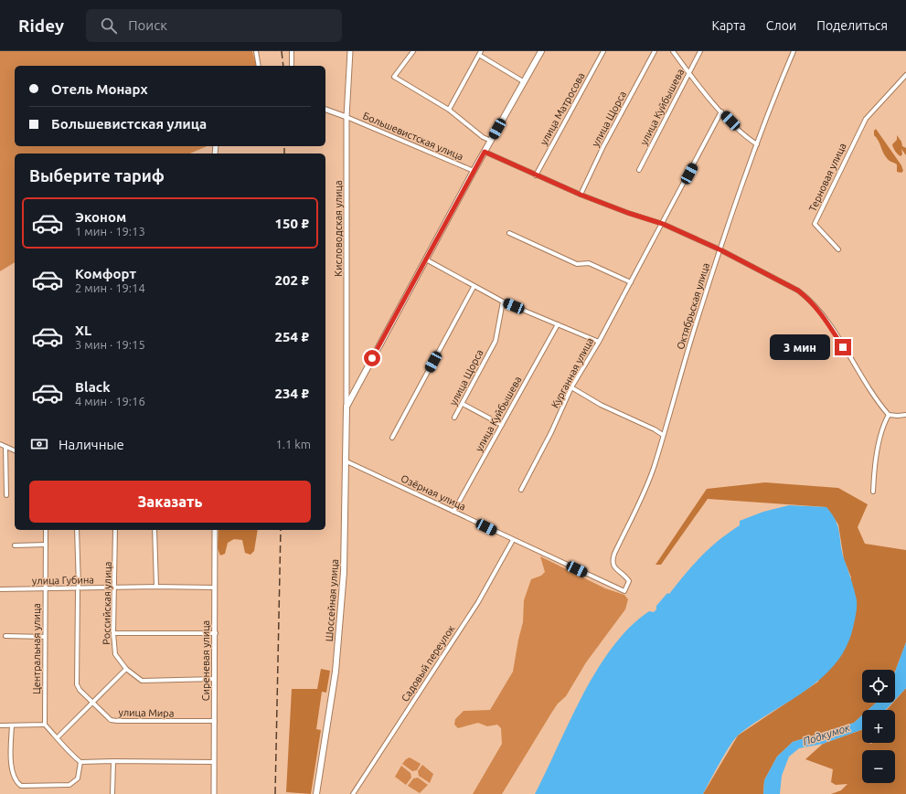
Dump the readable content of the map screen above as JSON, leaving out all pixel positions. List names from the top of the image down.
{
  "streets": {
    "main road": ["Шоссейная улица"],
    "street": [
      "улица Куйбышева",
      "улица Матросова",
      "улица Щорса",
      "Большевистская улица",
      "Терновая улица",
      "Кисловодская улица",
      "Октябрьская улица",
      "Курганная улица",
      "Озёрная улица",
      "улица Губина",
      "Российская улица",
      "Центральная улица",
      "Сиреневая улица",
      "Садовый переулок",
      "улица Мира"
    ]
  },
  "crossings": [
    ["улица Куйбышева", "Озёрная улица"],
    ["Большевистская улица", "Кисловодская улица"],
    ["Кисловодская улица", "Шоссейная улица"],
    ["Октябрьская улица", "Озёрная улица"],
    ["Озёрная улица", "Шоссейная улица"],
    ["Озёрная улица", "Садовый переулок"],
    ["улица Губина", "Российская улица"],
    ["улица Губина", "Центральная улица"],
    ["улица Губина", "Сиреневая улица"],
    ["улица Губина", "улица Мира"],
    ["Российская улица", "Сиреневая улица"],
    ["Сиреневая улица", "улица Мира"]
  ],
  "water": ["Подкумок"],
  "page": {
    "header": "Ridey",
    "search": "Поиск",
    "nav": ["Карта", "Слои", "Поделиться"],
    "banner": ["Отель Монарх", "Большевистская улица"],
    "heading": "Выберите тариф",
    "list": [
      {
        "name": "Эконом",
        "note": "1 мин · 19:13",
        "value": "150 ₽"
      },
      {
        "name": "Комфорт",
        "note": "2 мин · 19:14",
        "value": "202 ₽"
      },
      {
        "name": "XL",
        "note": "3 мин · 19:15",
        "value": "254 ₽"
      },
      {
        "name": "Black",
        "note": "4 мин · 19:16",
        "value": "234 ₽"
      }
    ],
    "bubble": "3 мин",
    "pay": ["Наличные", "1.1 km"],
    "buttons": "Заказать",
    "map_buttons": ["+", "−"]
  }
}
